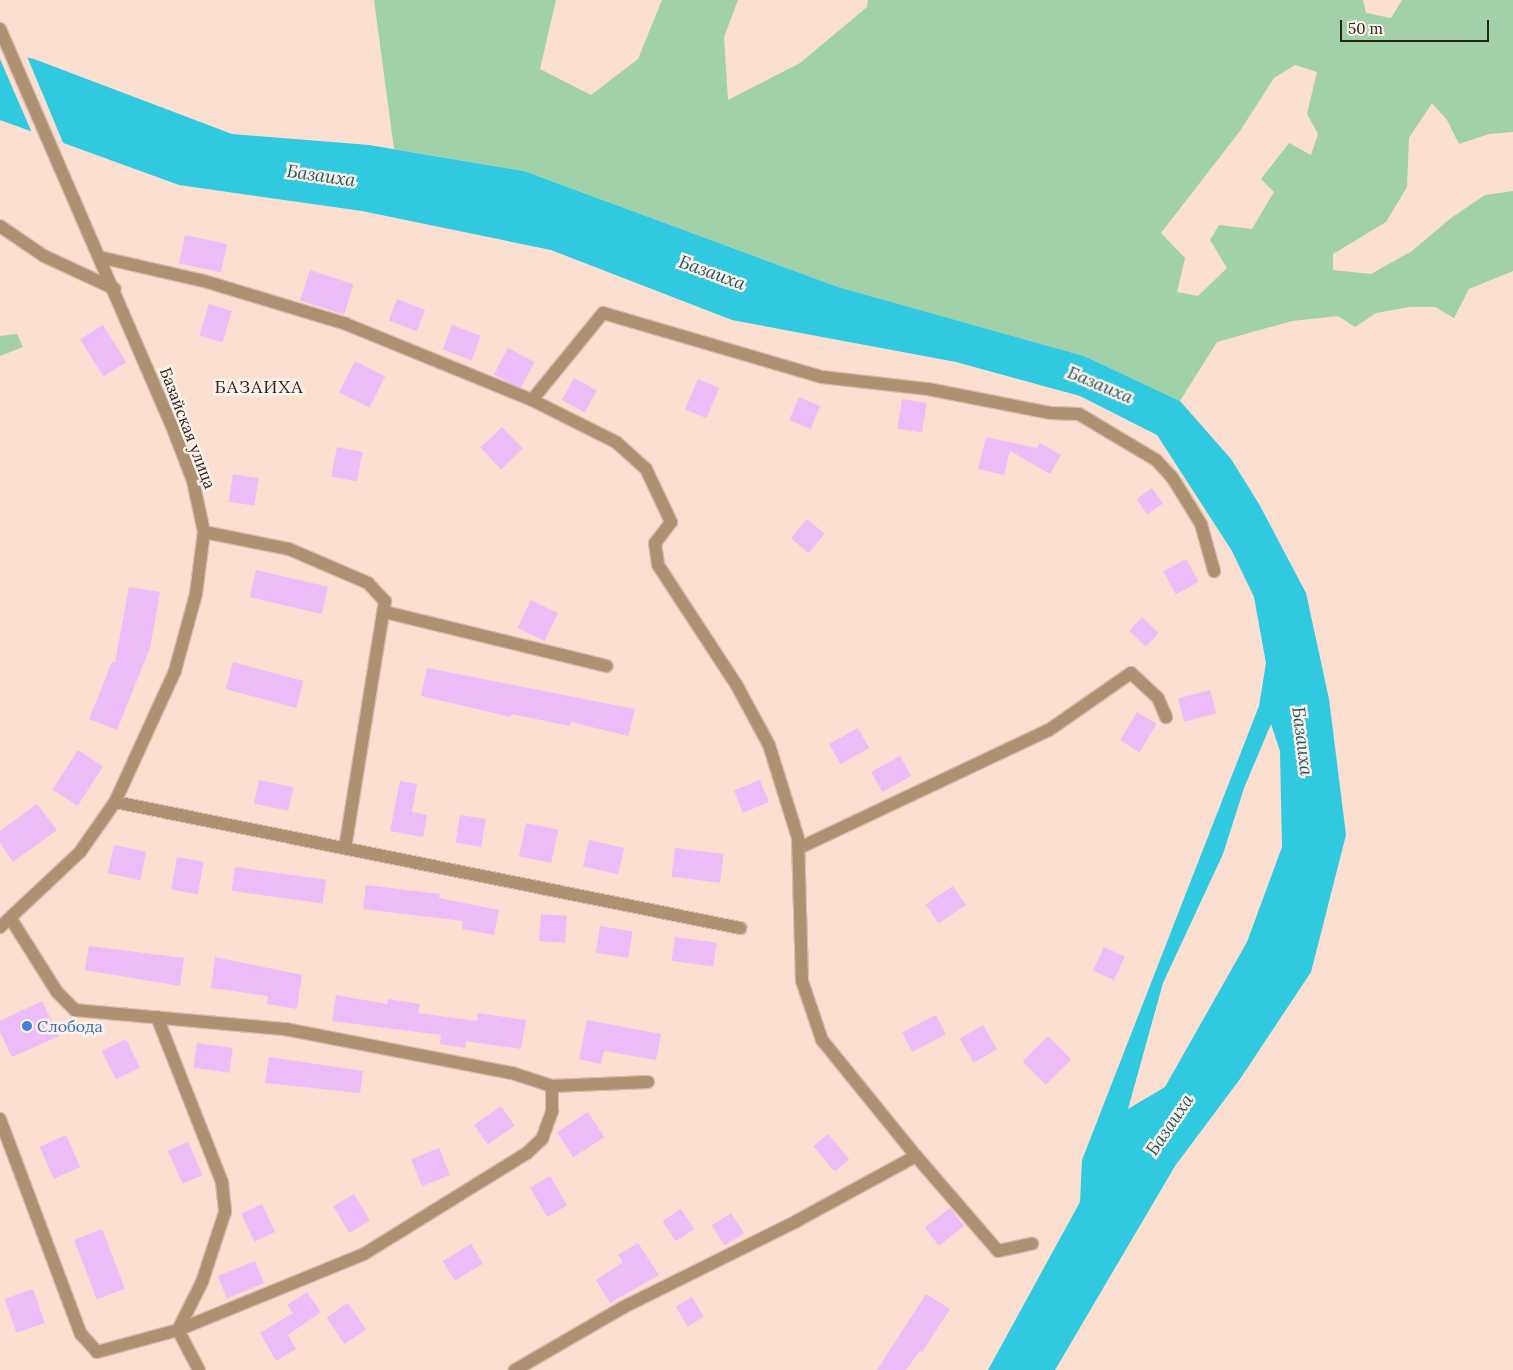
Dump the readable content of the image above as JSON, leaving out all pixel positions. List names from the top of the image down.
{
  "streets": {
    "street": ["Базайская улица"]
  },
  "districts": ["БАЗАИХА"],
  "water": ["Базаиха"],
  "places": ["Слобода"],
  "scale_bar": "50 m"
}
